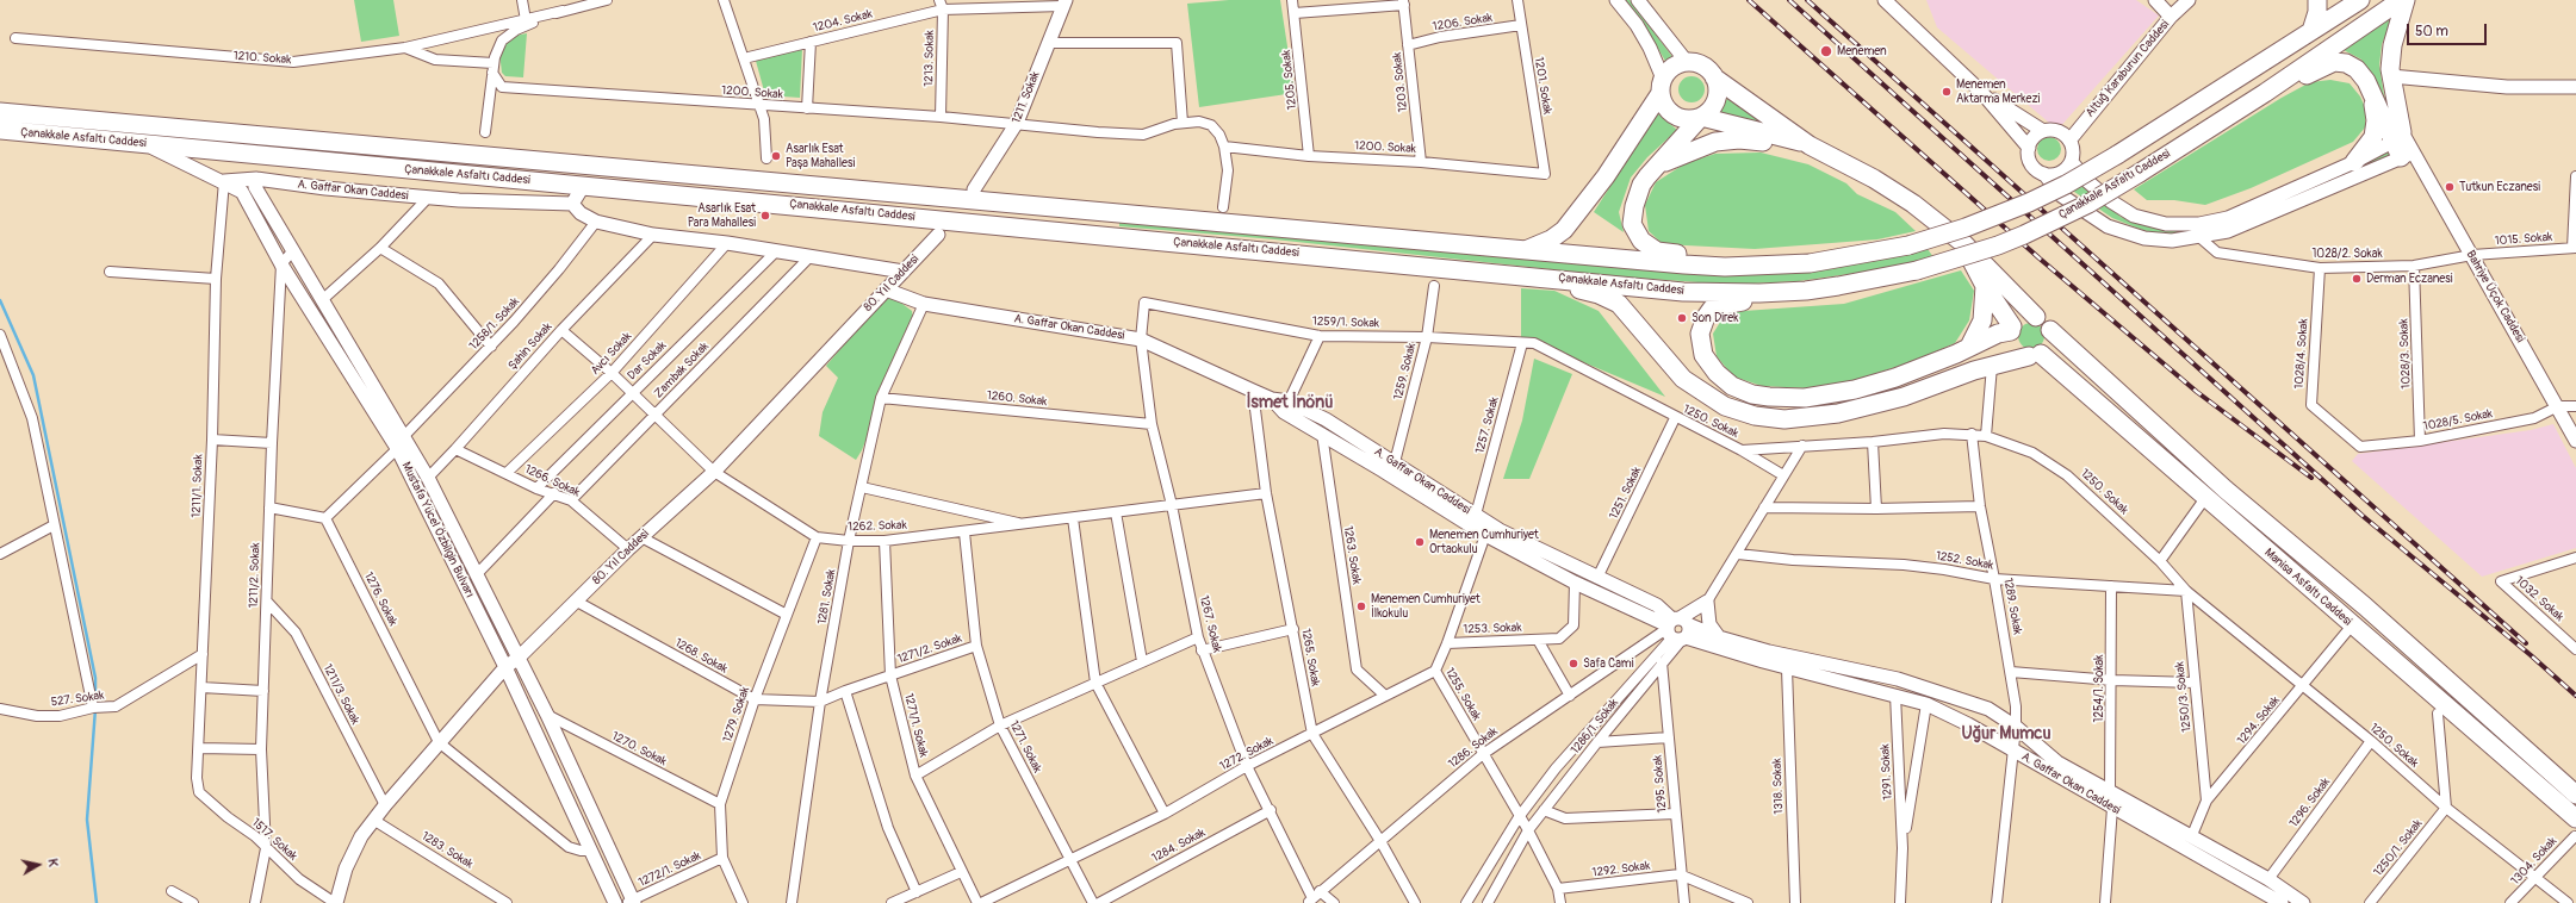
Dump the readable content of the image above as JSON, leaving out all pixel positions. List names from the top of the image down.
{
  "streets": {
    "highway": ["Çanakkale Asfaltı Caddesi", "Manisa Asfaltı Caddesi"],
    "street": [
      "1204. Sokak",
      "1206. Sokak",
      "1210. Sokak",
      "1213. Sokak",
      "Altuğ Karaburun Caddesi",
      "1205. Sokak",
      "1203. Sokak",
      "1201. Sokak",
      "1200. Sokak",
      "1211. Sokak",
      "A. Gaffar Okan Caddesi",
      "1015. Sokak",
      "1028/2. Sokak",
      "80. Yıl Caddesi",
      "Bahriye Üçok Caddesi",
      "1259/1. Sokak",
      "1258/1. Sokak",
      "Şahin Sokak",
      "Avcı Sokak",
      "1028/4. Sokak",
      "1028/3. Sokak",
      "Dar Sokak",
      "Zambak Sokak",
      "1259. Sokak",
      "1260. Sokak",
      "1028/5. Sokak",
      "1250. Sokak",
      "1257. Sokak",
      "1266. Sokak",
      "1211/1. Sokak",
      "1251. Sokak",
      "1262. Sokak",
      "Mustafa Yücel Özbilgin Bulvarı",
      "1263. Sokak",
      "1252. Sokak",
      "1211/2. Sokak",
      "1281. Sokak",
      "1276. Sokak",
      "1032. Sokak",
      "1289. Sokak",
      "1267. Sokak",
      "1253. Sokak",
      "1271/2. Sokak",
      "1268. Sokak",
      "1265. Sokak",
      "1254/1. Sokak",
      "1211/3. Sokak",
      "1255. Sokak",
      "1250/3. Sokak",
      "527. Sokak",
      "1279. Sokak",
      "1294. Sokak",
      "1271/1. Sokak",
      "1286/1. Sokak",
      "1271. Sokak",
      "1286. Sokak",
      "1270. Sokak",
      "1272. Sokak",
      "1291. Sokak",
      "1295. Sokak",
      "1318. Sokak",
      "1296. Sokak",
      "1517. Sokak",
      "1284. Sokak",
      "1250/1. Sokak",
      "1283. Sokak",
      "1304. Sokak",
      "1272/1. Sokak",
      "1292. Sokak"
    ]
  },
  "crossings": [
    ["1204. Sokak", "1213. Sokak"],
    ["1204. Sokak", "1211. Sokak"],
    ["1206. Sokak", "1203. Sokak"],
    ["1206. Sokak", "1201. Sokak"],
    ["1210. Sokak", "1200. Sokak"],
    ["1213. Sokak", "1200. Sokak"],
    ["1205. Sokak", "1200. Sokak"],
    ["1203. Sokak", "1200. Sokak"],
    ["1201. Sokak", "1200. Sokak"],
    ["1200. Sokak", "1211. Sokak"],
    ["Çanakkale Asfaltı Caddesi", "A. Gaffar Okan Caddesi"],
    ["A. Gaffar Okan Caddesi", "80. Yıl Caddesi"],
    ["A. Gaffar Okan Caddesi", "1259. Sokak"],
    ["A. Gaffar Okan Caddesi", "1257. Sokak"],
    ["A. Gaffar Okan Caddesi", "1211/1. Sokak"],
    ["A. Gaffar Okan Caddesi", "1251. Sokak"],
    ["A. Gaffar Okan Caddesi", "Mustafa Yücel Özbilgin Bulvarı"],
    ["A. Gaffar Okan Caddesi", "1263. Sokak"],
    ["A. Gaffar Okan Caddesi", "1281. Sokak"],
    ["A. Gaffar Okan Caddesi", "1289. Sokak"],
    ["A. Gaffar Okan Caddesi", "1267. Sokak"],
    ["A. Gaffar Okan Caddesi", "1253. Sokak"],
    ["A. Gaffar Okan Caddesi", "1265. Sokak"],
    ["A. Gaffar Okan Caddesi", "1254/1. Sokak"],
    ["A. Gaffar Okan Caddesi", "1255. Sokak"],
    ["A. Gaffar Okan Caddesi", "1294. Sokak"],
    ["A. Gaffar Okan Caddesi", "1286/1. Sokak"],
    ["A. Gaffar Okan Caddesi", "1286. Sokak"],
    ["A. Gaffar Okan Caddesi", "1291. Sokak"],
    ["A. Gaffar Okan Caddesi", "1318. Sokak"],
    ["A. Gaffar Okan Caddesi", "1296. Sokak"],
    ["1015. Sokak", "1028/2. Sokak"],
    ["1015. Sokak", "Bahriye Üçok Caddesi"],
    ["1028/2. Sokak", "Bahriye Üçok Caddesi"],
    ["1028/2. Sokak", "1028/4. Sokak"],
    ["1028/2. Sokak", "1028/3. Sokak"],
    ["80. Yıl Caddesi", "1266. Sokak"],
    ["80. Yıl Caddesi", "1262. Sokak"],
    ["80. Yıl Caddesi", "Mustafa Yücel Özbilgin Bulvarı"],
    ["80. Yıl Caddesi", "1276. Sokak"],
    ["80. Yıl Caddesi", "1268. Sokak"],
    ["80. Yıl Caddesi", "1211/3. Sokak"],
    ["80. Yıl Caddesi", "1517. Sokak"],
    ["80. Yıl Caddesi", "1283. Sokak"],
    ["Bahriye Üçok Caddesi", "1028/5. Sokak"],
    ["1259/1. Sokak", "1259. Sokak"],
    ["1259/1. Sokak", "1250. Sokak"],
    ["1259/1. Sokak", "1257. Sokak"],
    ["1259/1. Sokak", "1267. Sokak"],
    ["1258/1. Sokak", "Mustafa Yücel Özbilgin Bulvarı"],
    ["1258/1. Sokak", "1276. Sokak"],
    ["Şahin Sokak", "1266. Sokak"],
    ["Şahin Sokak", "1262. Sokak"],
    ["Şahin Sokak", "Mustafa Yücel Özbilgin Bulvarı"],
    ["Avcı Sokak", "1266. Sokak"],
    ["Avcı Sokak", "1262. Sokak"],
    ["1028/4. Sokak", "1028/5. Sokak"],
    ["1028/3. Sokak", "1028/5. Sokak"],
    ["Dar Sokak", "1266. Sokak"],
    ["Dar Sokak", "1262. Sokak"],
    ["Zambak Sokak", "1266. Sokak"],
    ["Zambak Sokak", "1262. Sokak"],
    ["1260. Sokak", "1281. Sokak"],
    ["1260. Sokak", "1267. Sokak"],
    ["1250. Sokak", "1257. Sokak"],
    ["1250. Sokak", "1251. Sokak"],
    ["1250. Sokak", "1252. Sokak"],
    ["1250. Sokak", "1289. Sokak"],
    ["1250. Sokak", "1250/3. Sokak"],
    ["1250. Sokak", "1294. Sokak"],
    ["1250. Sokak", "1296. Sokak"],
    ["1250. Sokak", "1250/1. Sokak"],
    ["1250. Sokak", "1304. Sokak"],
    ["1211/1. Sokak", "527. Sokak"],
    ["1211/1. Sokak", "1517. Sokak"],
    ["1262. Sokak", "1281. Sokak"],
    ["1262. Sokak", "1267. Sokak"],
    ["1262. Sokak", "1265. Sokak"],
    ["1262. Sokak", "1279. Sokak"],
    ["1262. Sokak", "1271/1. Sokak"],
    ["1262. Sokak", "1271. Sokak"],
    ["Mustafa Yücel Özbilgin Bulvarı", "1211/2. Sokak"],
    ["Mustafa Yücel Özbilgin Bulvarı", "1270. Sokak"],
    ["Mustafa Yücel Özbilgin Bulvarı", "1272/1. Sokak"],
    ["1263. Sokak", "1272. Sokak"],
    ["1252. Sokak", "1289. Sokak"],
    ["1252. Sokak", "1254/1. Sokak"],
    ["1252. Sokak", "1250/3. Sokak"],
    ["1211/2. Sokak", "1211/3. Sokak"],
    ["1211/2. Sokak", "1517. Sokak"],
    ["Manisa Asfaltı Caddesi", "1294. Sokak"],
    ["Manisa Asfaltı Caddesi", "1304. Sokak"],
    ["1281. Sokak", "1271/2. Sokak"],
    ["1281. Sokak", "1268. Sokak"],
    ["1267. Sokak", "1286. Sokak"],
    ["1267. Sokak", "1272. Sokak"],
    ["1267. Sokak", "1284. Sokak"],
    ["1253. Sokak", "1255. Sokak"],
    ["1253. Sokak", "1286. Sokak"],
    ["1271/2. Sokak", "1268. Sokak"],
    ["1271/2. Sokak", "1271/1. Sokak"],
    ["1271/2. Sokak", "1271. Sokak"],
    ["1268. Sokak", "1279. Sokak"],
    ["1265. Sokak", "1286. Sokak"],
    ["1265. Sokak", "1272. Sokak"],
    ["1255. Sokak", "1286/1. Sokak"],
    ["1255. Sokak", "1286. Sokak"],
    ["1255. Sokak", "1272. Sokak"],
    ["1250/3. Sokak", "1294. Sokak"],
    ["1279. Sokak", "1270. Sokak"],
    ["1279. Sokak", "1272/1. Sokak"],
    ["1271/1. Sokak", "1272. Sokak"],
    ["1286/1. Sokak", "1286. Sokak"],
    ["1286/1. Sokak", "1295. Sokak"],
    ["1271. Sokak", "1272. Sokak"],
    ["1295. Sokak", "1292. Sokak"]
  ],
  "districts": ["İsmet İnönü", "Uğur Mumcu"],
  "places": [
    "Menemen",
    "Menemen Aktarma Merkezi",
    "Asarlık Esat Paşa Mahallesi",
    "Tutkun Eczanesi",
    "Asarlık Esat Para Mahallesi",
    "Derman Eczanesi",
    "Son Direk",
    "Menemen Cumhuriyet Ortaokulu",
    "Menemen Cumhuriyet İlkokulu",
    "Safa Cami"
  ],
  "scale_bar": "50 m",
  "north": "right"
}
